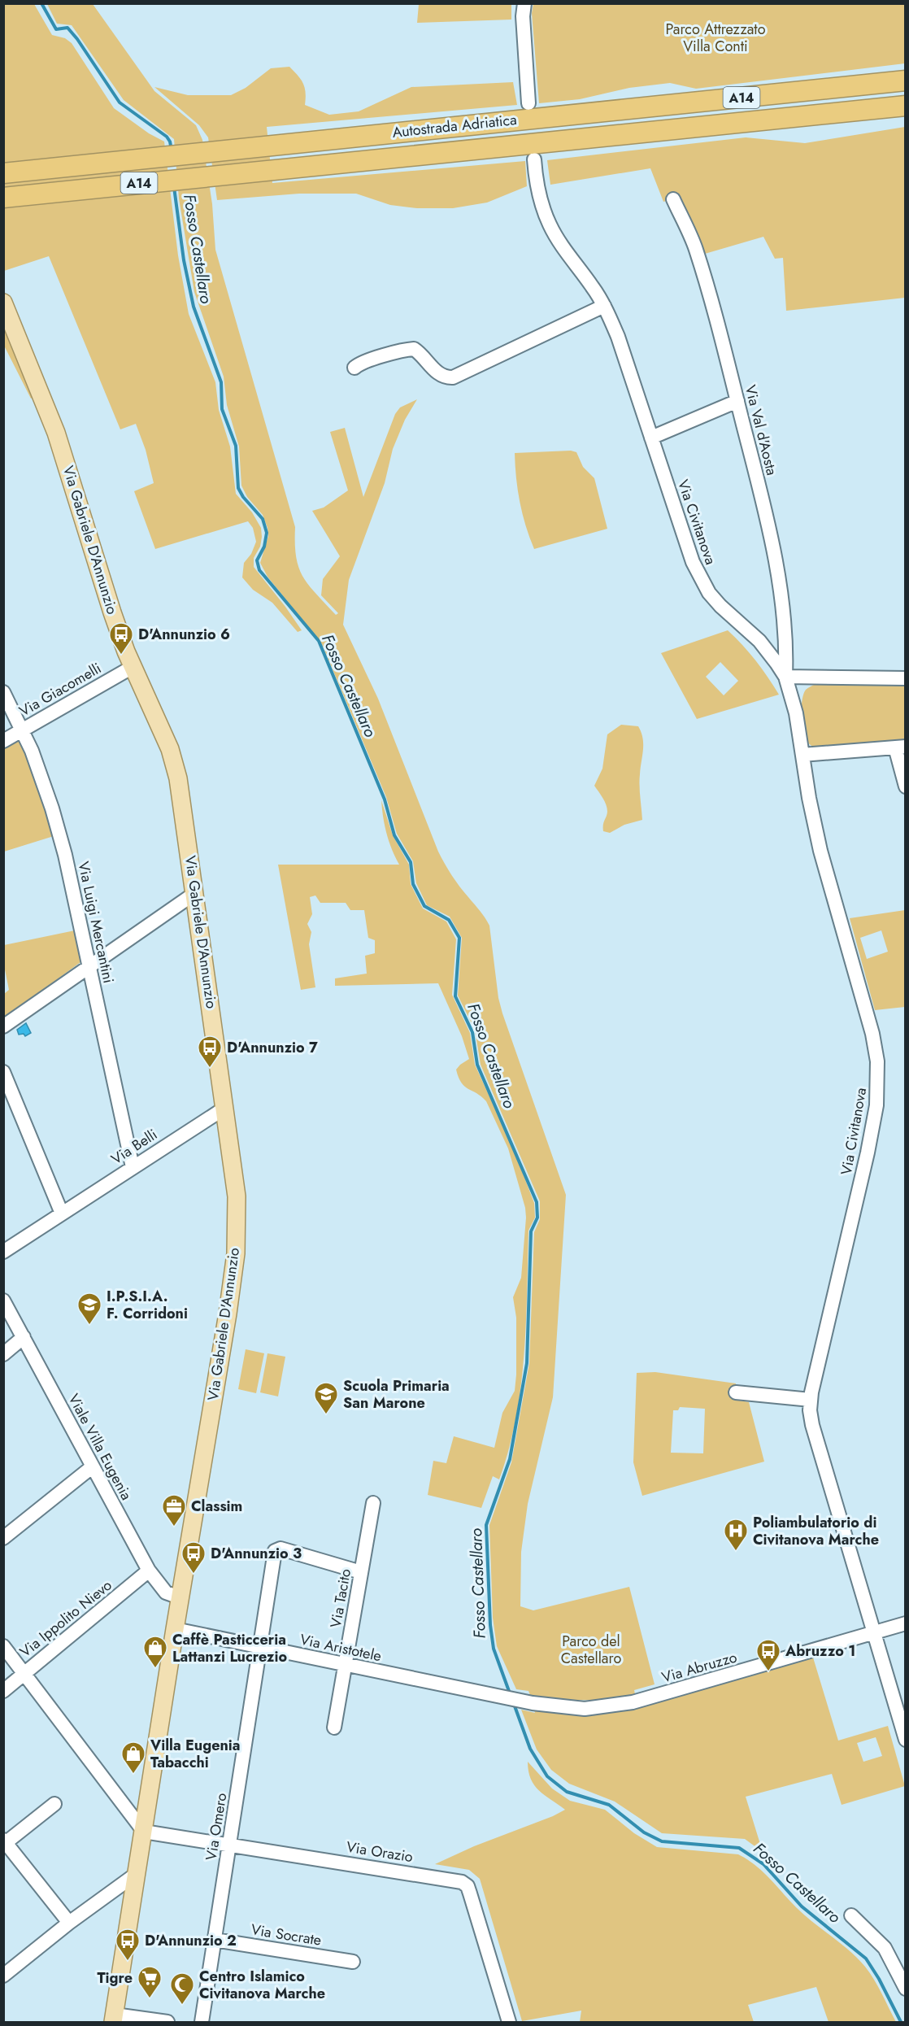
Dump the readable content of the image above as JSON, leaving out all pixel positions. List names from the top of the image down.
{
  "streets": {
    "highway": ["A14", "Autostrada Adriatica"],
    "main road": ["Via Gabriele D'Annunzio"],
    "street": [
      "Via Val d'Aosta",
      "Via Civitanova",
      "Via Giacomelli",
      "Via Luigi Mercantini",
      "Via Belli",
      "Viale Villa Eugenia",
      "Via Tacito",
      "Via Ippolito Nievo",
      "Via Aristotele",
      "Via Abruzzo",
      "Via Omero",
      "Via Orazio",
      "Via Socrate"
    ]
  },
  "crossings": [
    ["Via Val d'Aosta", "Via Civitanova"],
    ["Via Civitanova", "Via Abruzzo"],
    ["Via Gabriele D'Annunzio", "Via Giacomelli"],
    ["Via Gabriele D'Annunzio", "Via Belli"],
    ["Via Gabriele D'Annunzio", "Viale Villa Eugenia"],
    ["Via Gabriele D'Annunzio", "Via Aristotele"],
    ["Via Gabriele D'Annunzio", "Via Orazio"],
    ["Via Giacomelli", "Via Luigi Mercantini"],
    ["Via Luigi Mercantini", "Via Belli"],
    ["Viale Villa Eugenia", "Via Ippolito Nievo"],
    ["Via Tacito", "Via Aristotele"],
    ["Via Tacito", "Via Omero"],
    ["Via Aristotele", "Via Abruzzo"],
    ["Via Aristotele", "Via Omero"],
    ["Via Omero", "Via Orazio"],
    ["Via Omero", "Via Socrate"]
  ],
  "water": ["Fosso Castellaro"],
  "parks": ["Parco Attrezzato Villa Conti", "Parco del Castellaro"],
  "places": {
    "bus stop": [
      "D'Annunzio 6",
      "D'Annunzio 7",
      "D'Annunzio 3",
      "Abruzzo 1",
      "D'Annunzio 2"
    ],
    "school or university": ["I.P.S.I.A. F. Corridoni", "Scuola Primaria San Marone"],
    "office": ["Classim"],
    "hospital": ["Poliambulatorio di Civitanova Marche"],
    "shop": ["Caffè Pasticceria Lattanzi Lucrezio", "Villa Eugenia Tabacchi"],
    "supermarket": ["Tigre"],
    "mosque": ["Centro Islamico Civitanova Marche"]
  }
}
